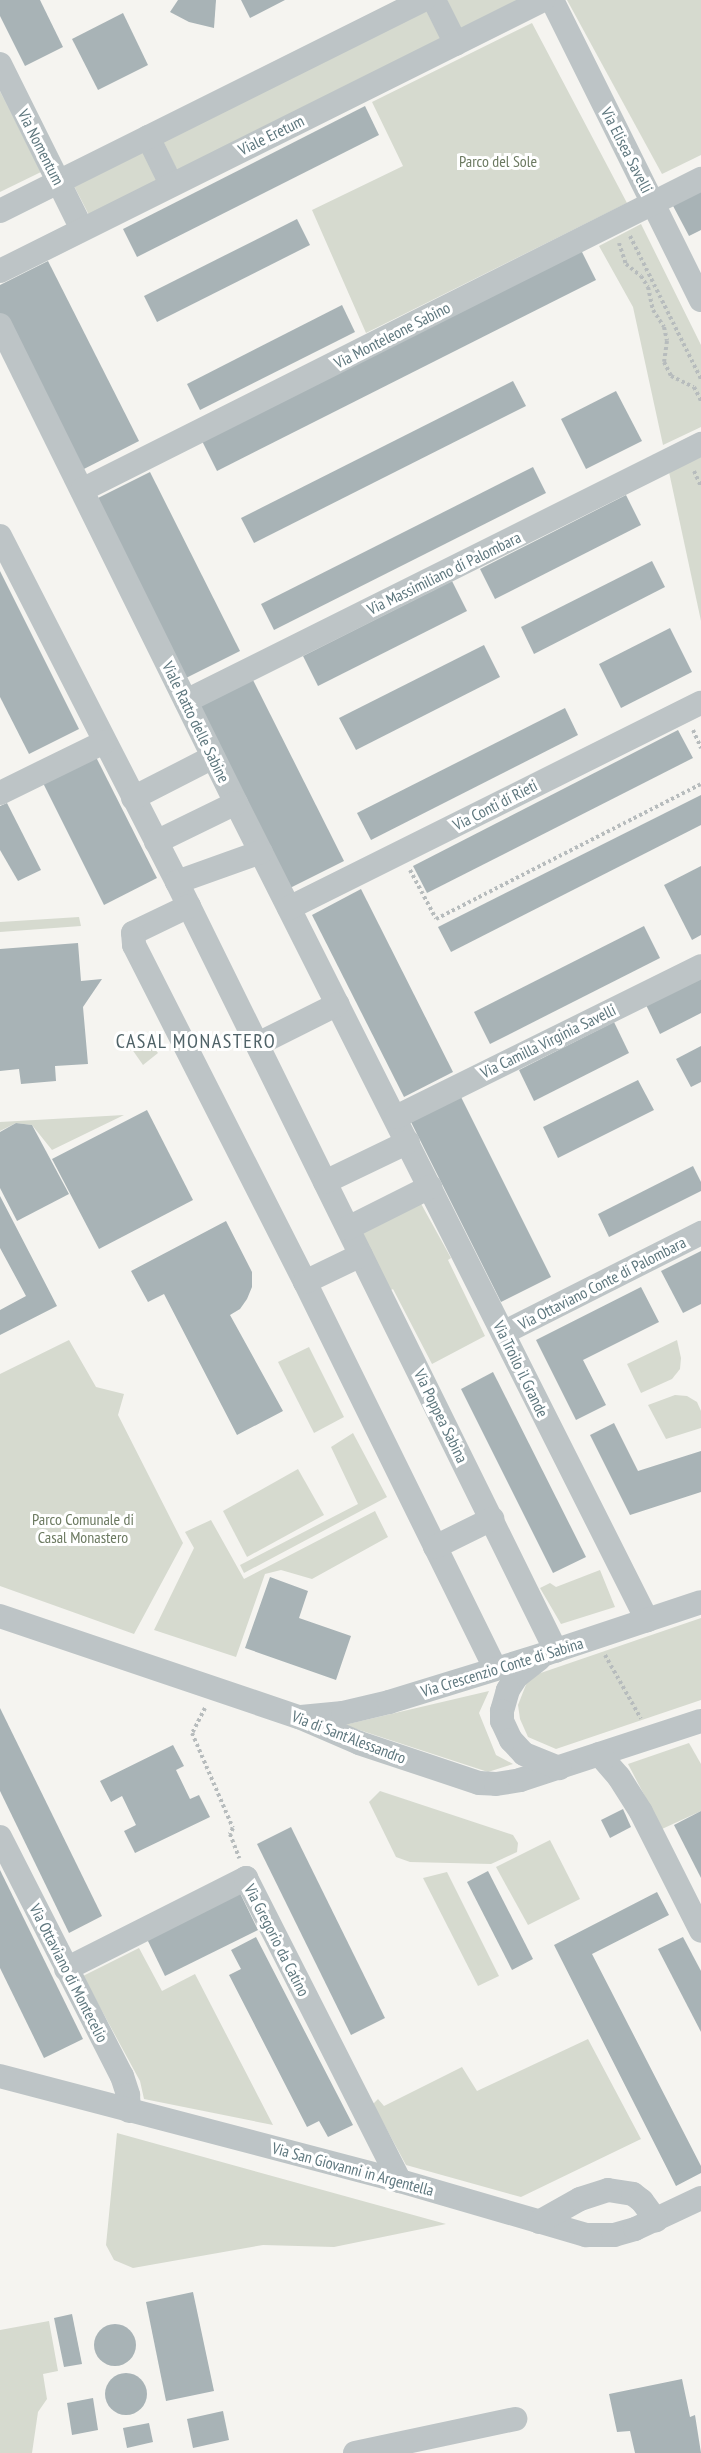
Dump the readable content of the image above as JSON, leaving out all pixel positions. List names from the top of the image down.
{
  "streets": {
    "street": [
      "Viale Eretum",
      "Via Nomentum",
      "Via Elisea Savelli",
      "Via Monteleone Sabino",
      "Via Massimiliano di Palombara",
      "Viale Ratto delle Sabine",
      "Via Conti di Rieti",
      "Via Camilla Virginia Savelli",
      "Via Ottaviano Conte di Palombara",
      "Via Troilo il Grande",
      "Via Poppea Sabina",
      "Via Crescenzio Conte di Sabina",
      "Via di Sant'Alessandro",
      "Via Gregorio da Catino",
      "Via Ottaviano di Montecelio",
      "Via San Giovanni in Argentella"
    ]
  },
  "crossings": [
    ["Viale Eretum", "Via Nomentum"],
    ["Via Elisea Savelli", "Via Monteleone Sabino"],
    ["Via Monteleone Sabino", "Viale Ratto delle Sabine"],
    ["Via Massimiliano di Palombara", "Viale Ratto delle Sabine"],
    ["Viale Ratto delle Sabine", "Via Conti di Rieti"],
    ["Viale Ratto delle Sabine", "Via Camilla Virginia Savelli"],
    ["Viale Ratto delle Sabine", "Via Troilo il Grande"],
    ["Via Camilla Virginia Savelli", "Via Troilo il Grande"],
    ["Via Ottaviano Conte di Palombara", "Via Troilo il Grande"],
    ["Via Troilo il Grande", "Via Crescenzio Conte di Sabina"],
    ["Via Poppea Sabina", "Via Crescenzio Conte di Sabina"],
    ["Via Crescenzio Conte di Sabina", "Via di Sant'Alessandro"],
    ["Via Gregorio da Catino", "Via Ottaviano di Montecelio"],
    ["Via Gregorio da Catino", "Via San Giovanni in Argentella"],
    ["Via Ottaviano di Montecelio", "Via San Giovanni in Argentella"]
  ],
  "districts": ["CASAL MONASTERO"],
  "parks": ["Parco del Sole", "Parco Comunale di Casal Monastero"]
}
